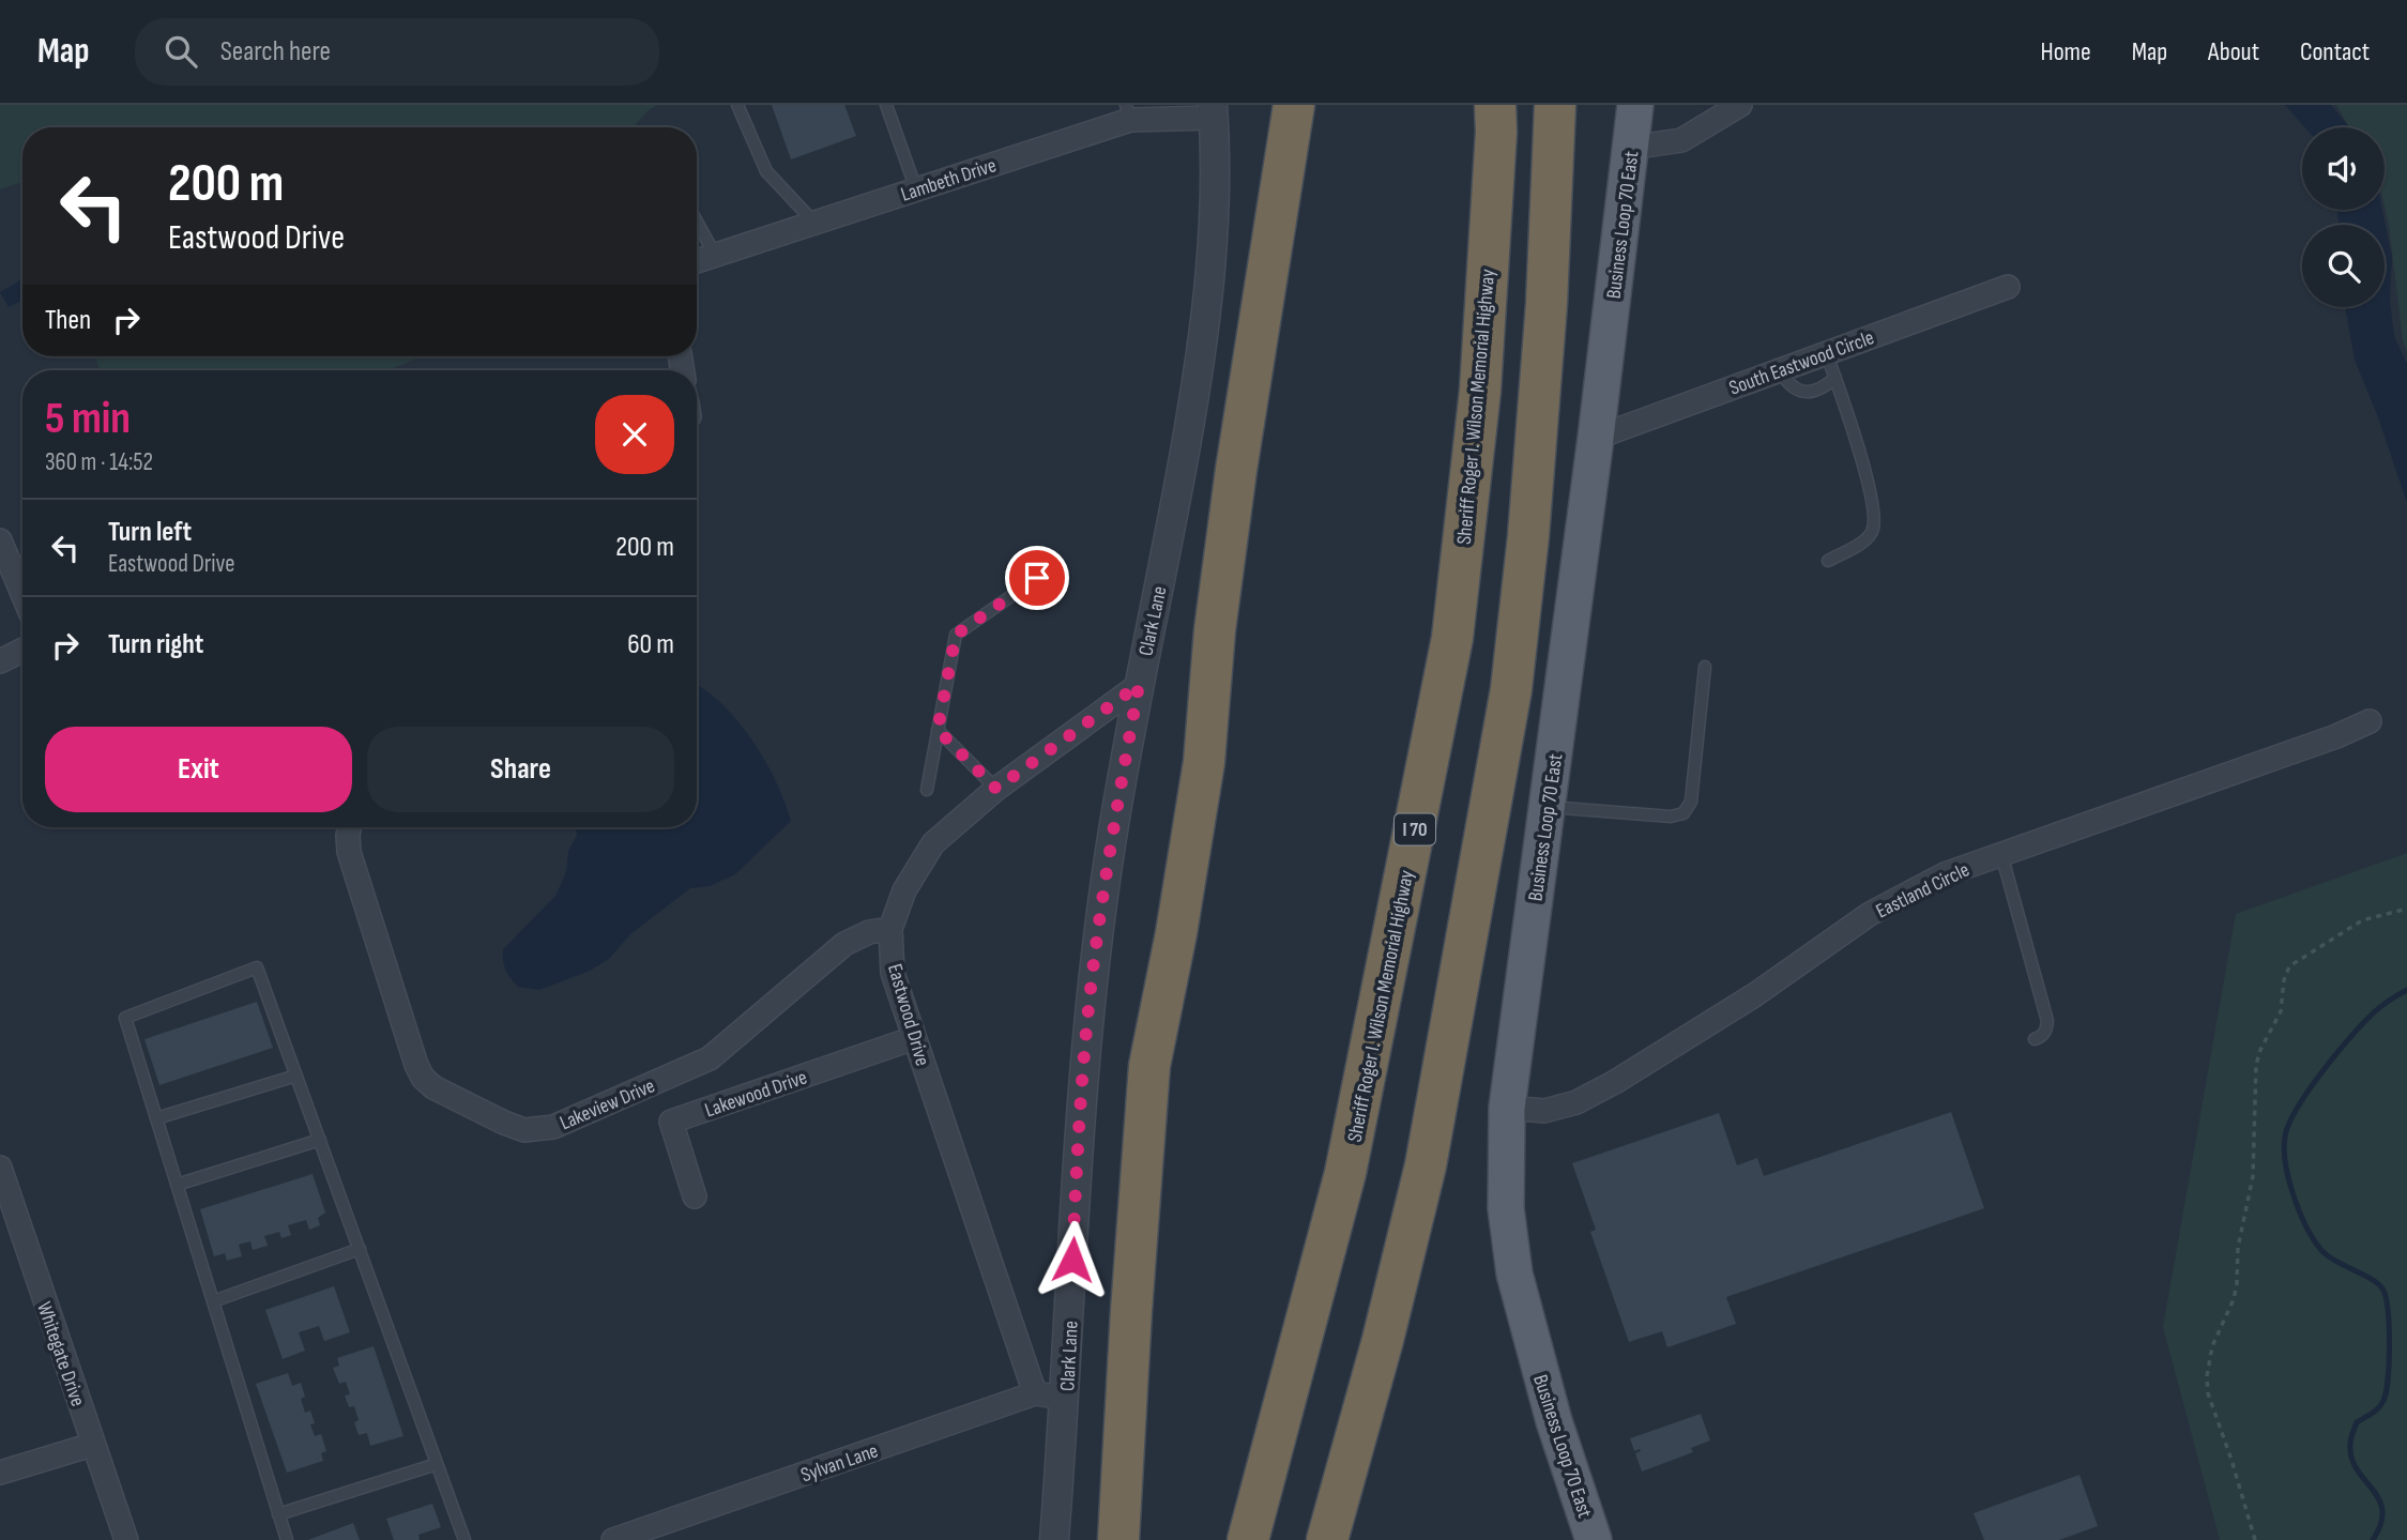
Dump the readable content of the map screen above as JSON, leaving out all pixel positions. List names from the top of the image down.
{
  "streets": {
    "highway": ["Sheriff Roger I. Wilson Memorial Highway", "I 70"],
    "main road": ["Business Loop 70 East"],
    "street": [
      "Lambeth Drive",
      "South Eastwood Circle",
      "Clark Lane",
      "Eastland Circle",
      "Eastwood Drive",
      "Lakewood Drive",
      "Lakeview Drive",
      "Whitegate Drive",
      "Sylvan Lane"
    ]
  },
  "crossings": [
    ["Lambeth Drive", "Clark Lane"],
    ["Business Loop 70 East", "South Eastwood Circle"],
    ["Business Loop 70 East", "Eastland Circle"],
    ["Clark Lane", "Eastwood Drive"],
    ["Clark Lane", "Sylvan Lane"],
    ["Eastwood Drive", "Lakewood Drive"],
    ["Eastwood Drive", "Lakeview Drive"],
    ["Eastwood Drive", "Sylvan Lane"]
  ],
  "page": {
    "header": "Map",
    "search": "Search here",
    "nav": [
      "Home",
      "Map",
      "About",
      "Contact"
    ],
    "turn": ["200 m", "Eastwood Drive"],
    "then": "Then",
    "heading": ["5 min", "360 m · 14:52"],
    "list": [
      {
        "name": "Turn left",
        "note": "Eastwood Drive",
        "value": "200 m"
      },
      {
        "name": "Turn right",
        "value": "60 m"
      }
    ],
    "buttons": ["Exit", "Share"]
  }
}
